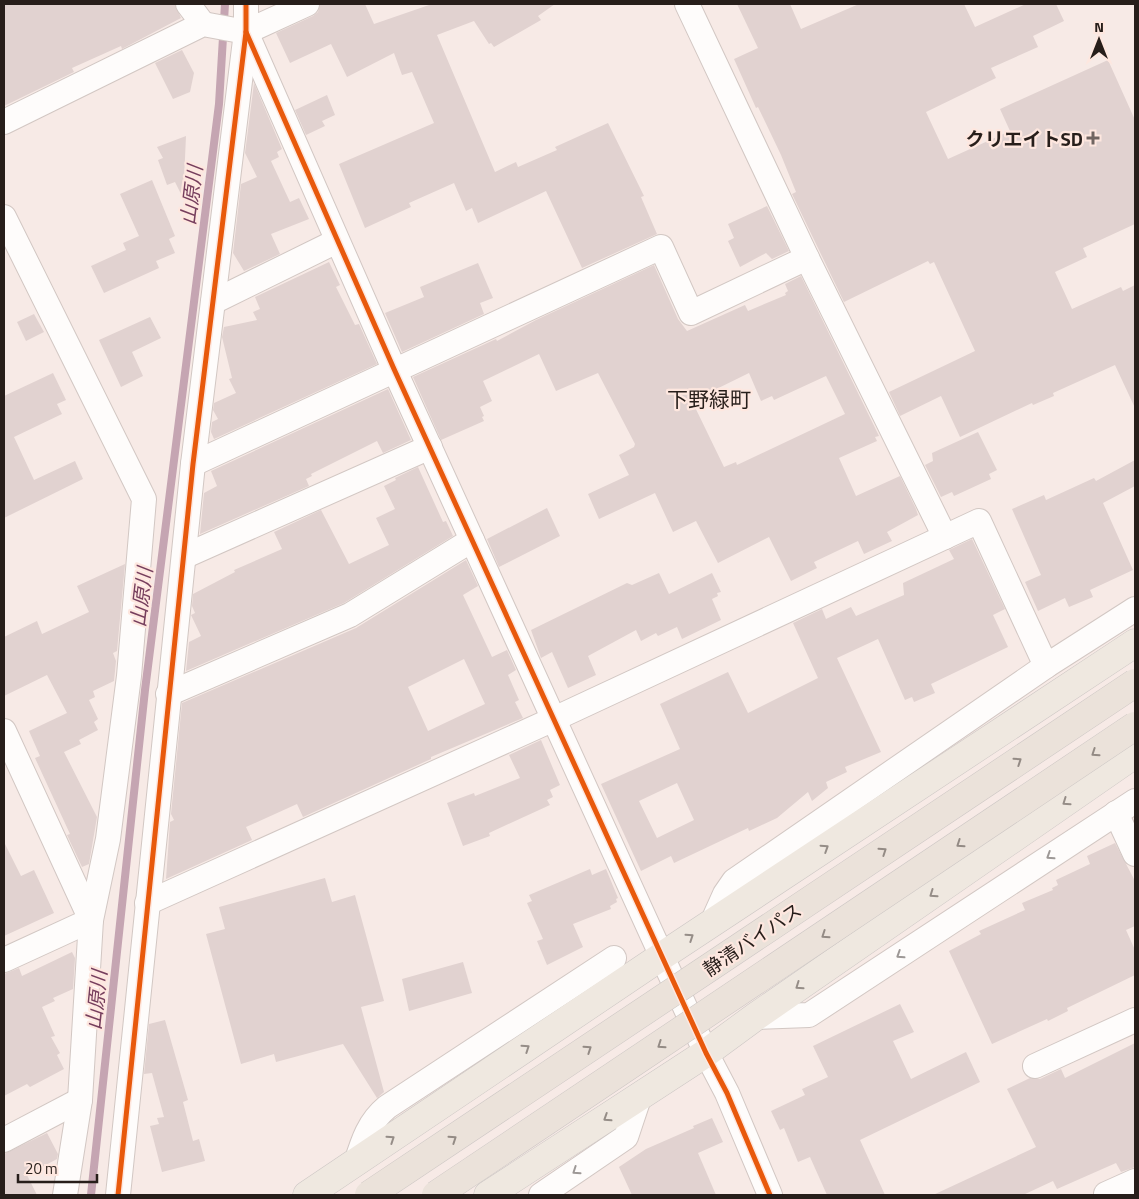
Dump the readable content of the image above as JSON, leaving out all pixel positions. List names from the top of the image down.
{
  "streets": {
    "highway": ["静清バイパス"]
  },
  "districts": ["下野緑町"],
  "water": ["山原川"],
  "places": {
    "health": ["クリエイトSD"]
  },
  "scale_bar": "20 m",
  "north": "top"
}
